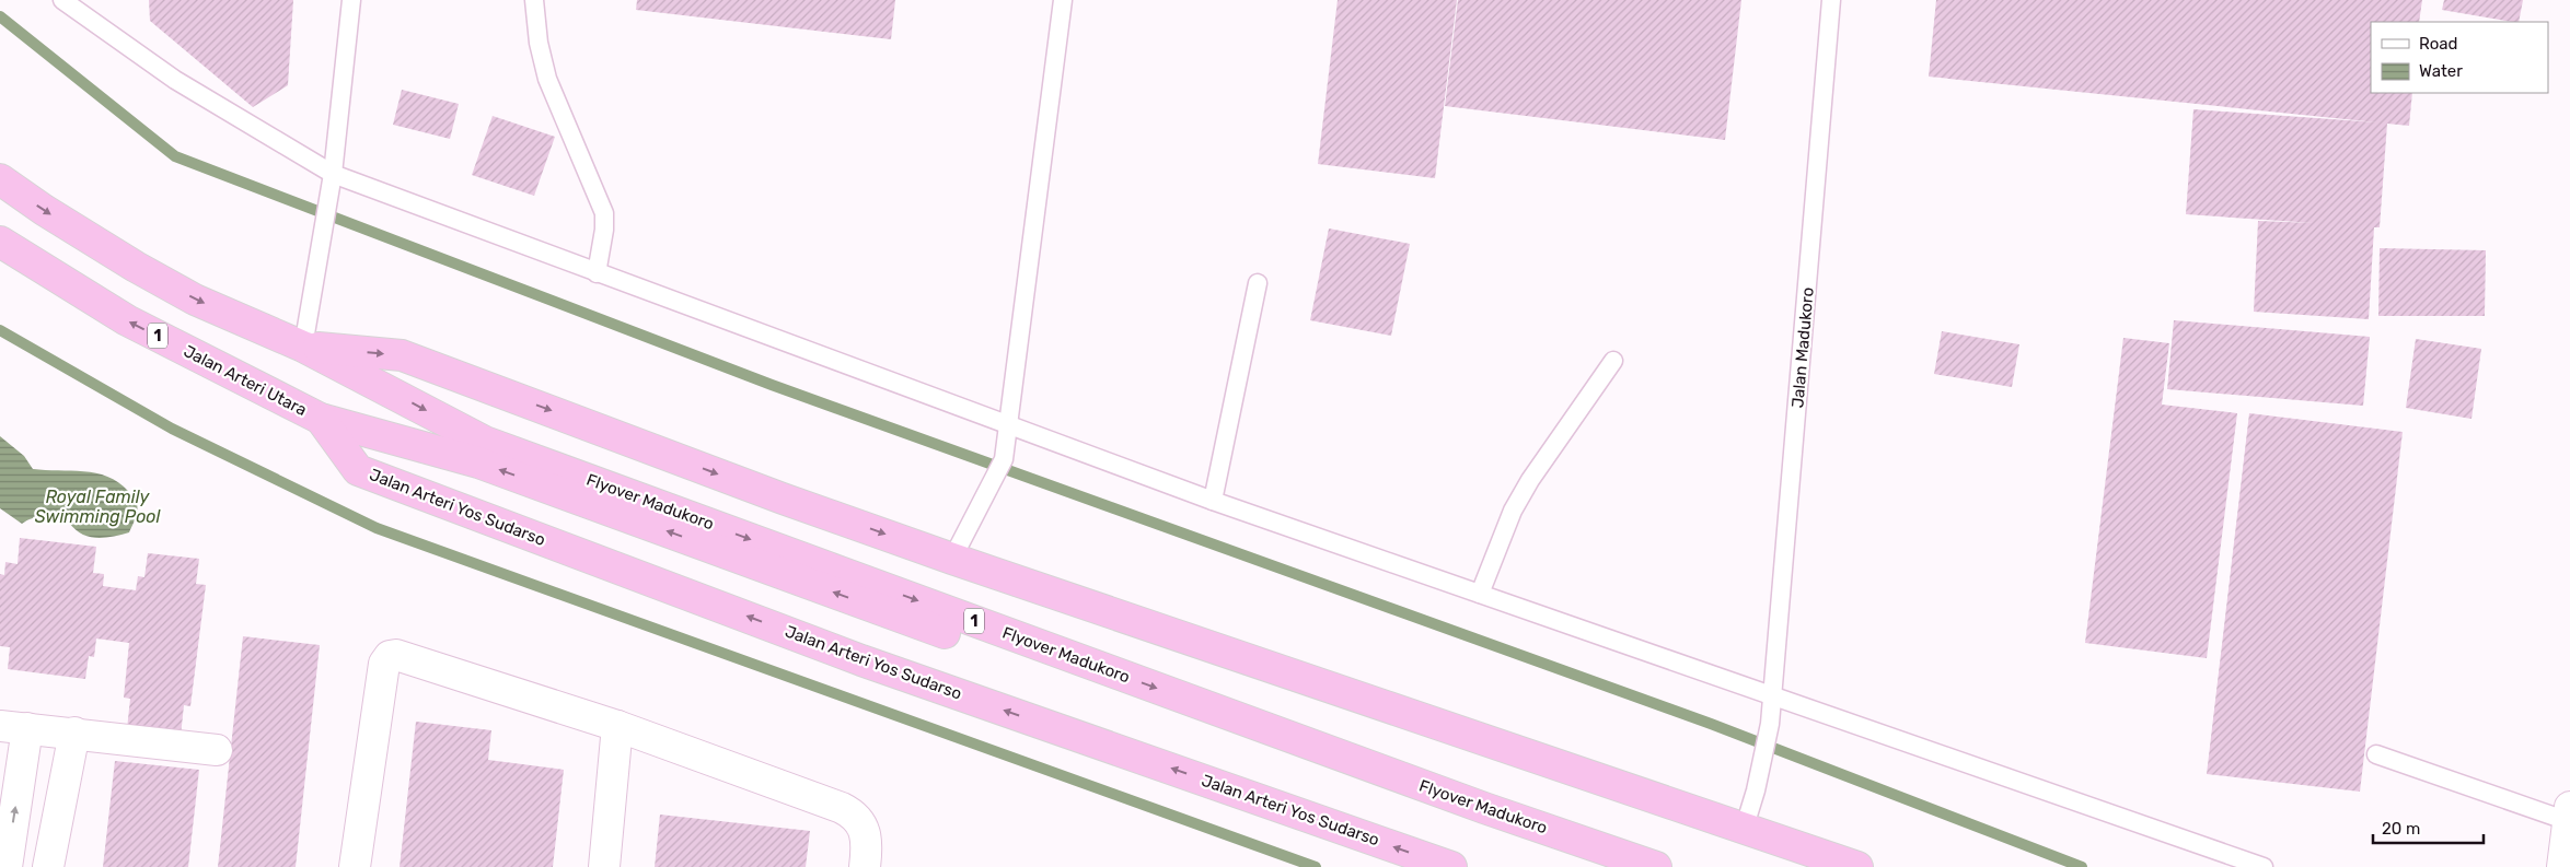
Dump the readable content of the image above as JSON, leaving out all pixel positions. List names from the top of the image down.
{
  "streets": {
    "highway": [
      "1",
      "Jalan Arteri Utara",
      "Flyover Madukoro",
      "Jalan Arteri Yos Sudarso"
    ],
    "lane": ["Jalan Madukoro"]
  },
  "crossings": [
    ["1", "Flyover Madukoro"],
    ["Jalan Arteri Utara", "Flyover Madukoro"],
    ["Jalan Arteri Utara", "Jalan Arteri Yos Sudarso"],
    ["Flyover Madukoro", "Jalan Arteri Yos Sudarso"]
  ],
  "water": ["Royal Family Swimming Pool"],
  "legend": ["Road", "Water"],
  "scale_bar": "20 m"
}
